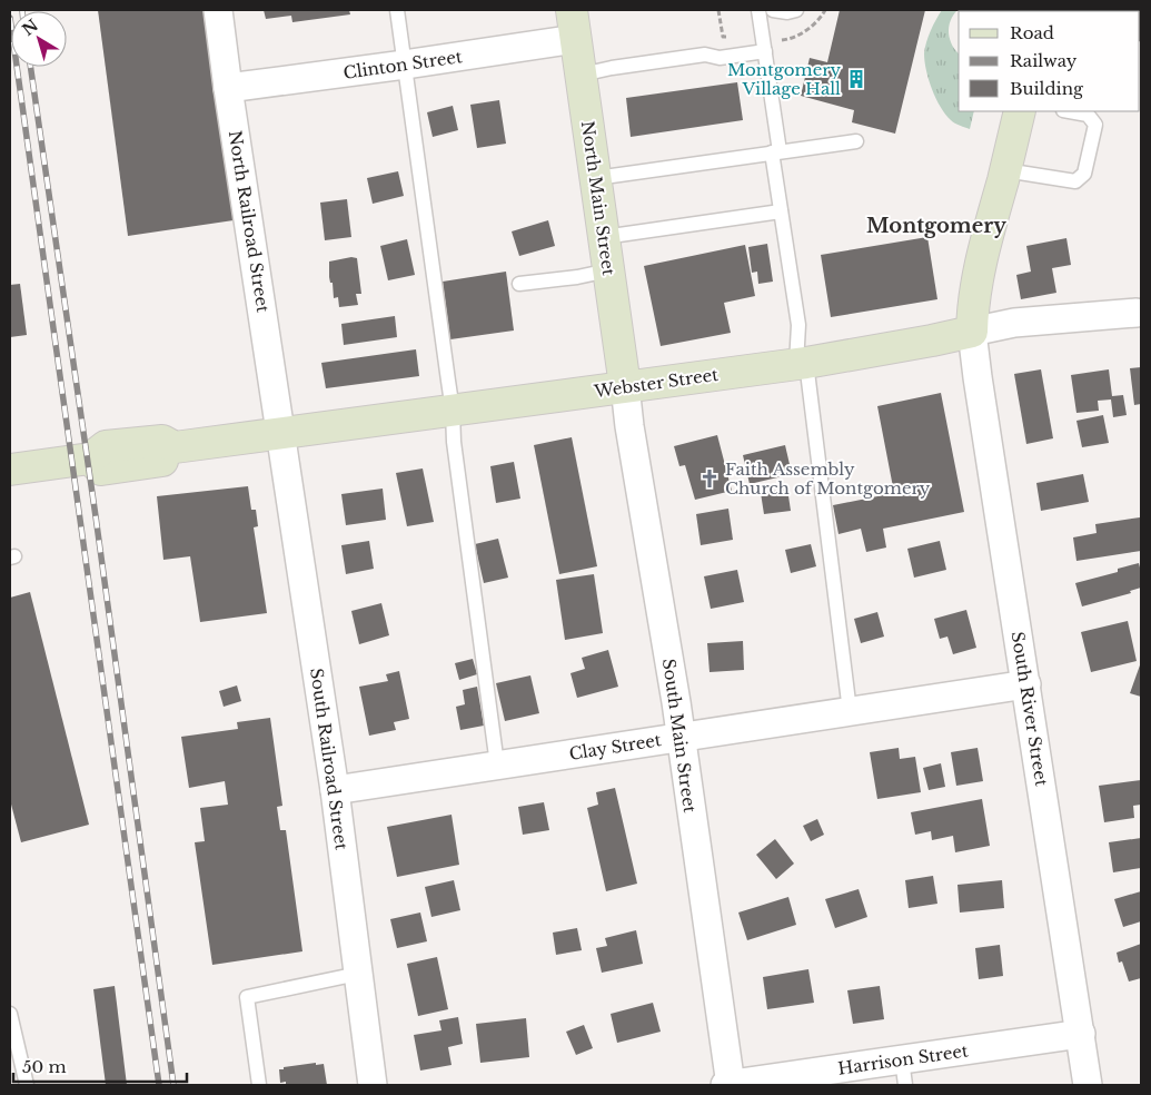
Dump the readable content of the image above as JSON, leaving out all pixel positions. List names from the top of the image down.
{
  "streets": {
    "street": [
      "Clinton Street",
      "North Main Street",
      "North Railroad Street",
      "Webster Street",
      "South River Street",
      "South Main Street",
      "Clay Street",
      "South Railroad Street",
      "Harrison Street"
    ]
  },
  "crossings": [
    ["Clinton Street", "North Main Street"],
    ["Clinton Street", "North Railroad Street"],
    ["North Main Street", "Webster Street"],
    ["North Main Street", "South Main Street"],
    ["North Railroad Street", "Webster Street"],
    ["North Railroad Street", "South Railroad Street"],
    ["Webster Street", "South River Street"],
    ["Webster Street", "South Main Street"],
    ["Webster Street", "South Railroad Street"],
    ["South River Street", "Clay Street"],
    ["South River Street", "Harrison Street"],
    ["South Main Street", "Clay Street"],
    ["South Main Street", "Harrison Street"],
    ["Clay Street", "South Railroad Street"]
  ],
  "districts": ["Montgomery"],
  "places": {
    "building": ["Montgomery Village Hall"],
    "church": ["Faith Assembly Church of Montgomery"]
  },
  "legend": ["Road", "Railway", "Building"],
  "scale_bar": "50 m",
  "north": "top left"
}
